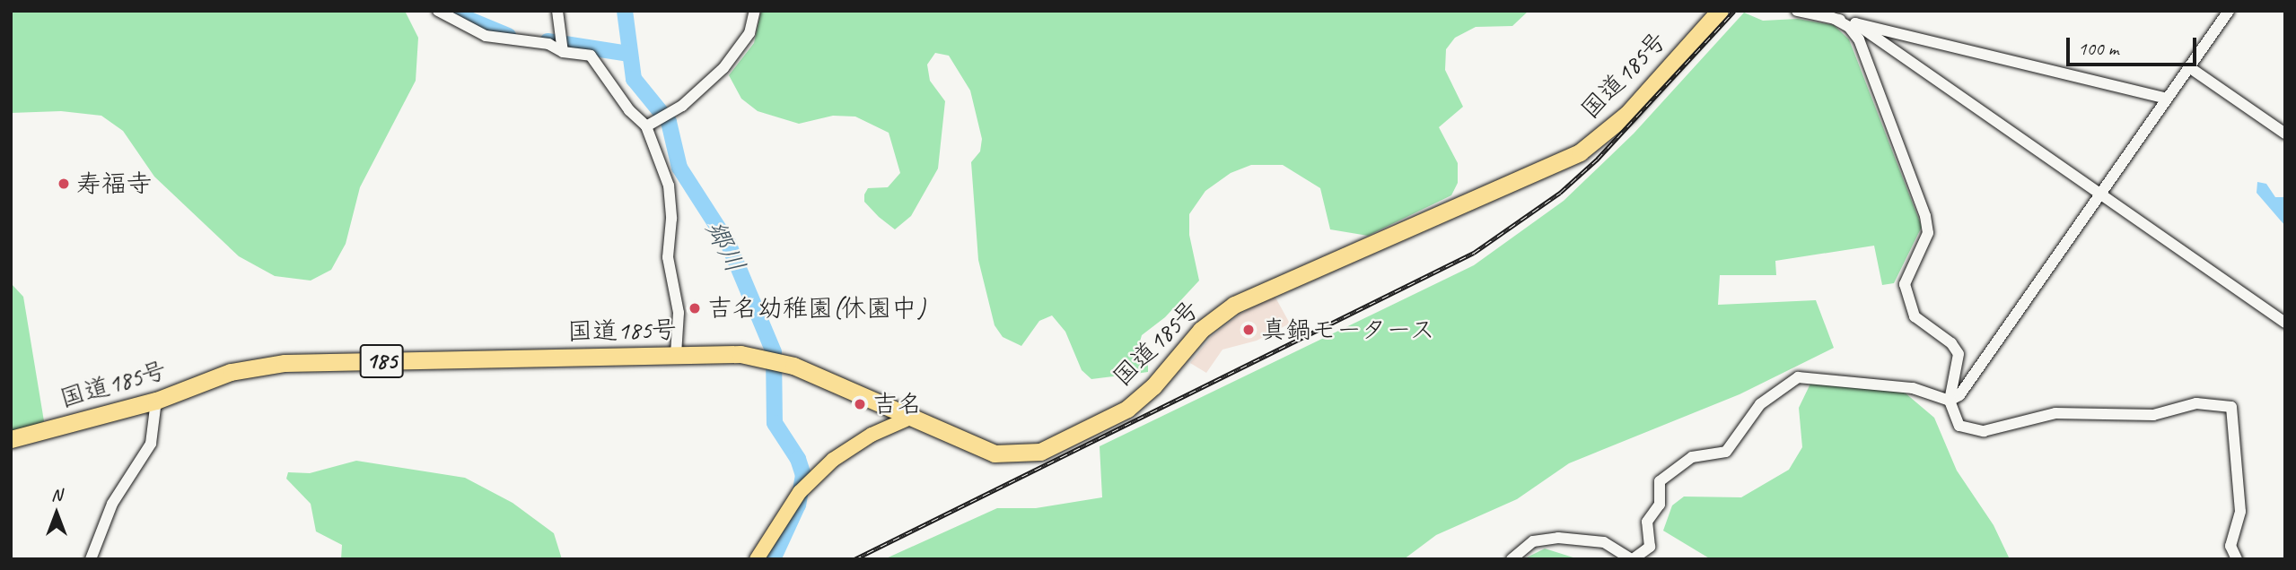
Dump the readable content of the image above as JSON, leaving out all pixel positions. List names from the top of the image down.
{
  "streets": {
    "highway": ["国道185号", "185"]
  },
  "water": ["郷川"],
  "places": [
    "寿福寺",
    "吉名幼稚園(休園中)",
    "真鍋モータース",
    "吉名"
  ],
  "scale_bar": "100 m",
  "north": "top"
}
